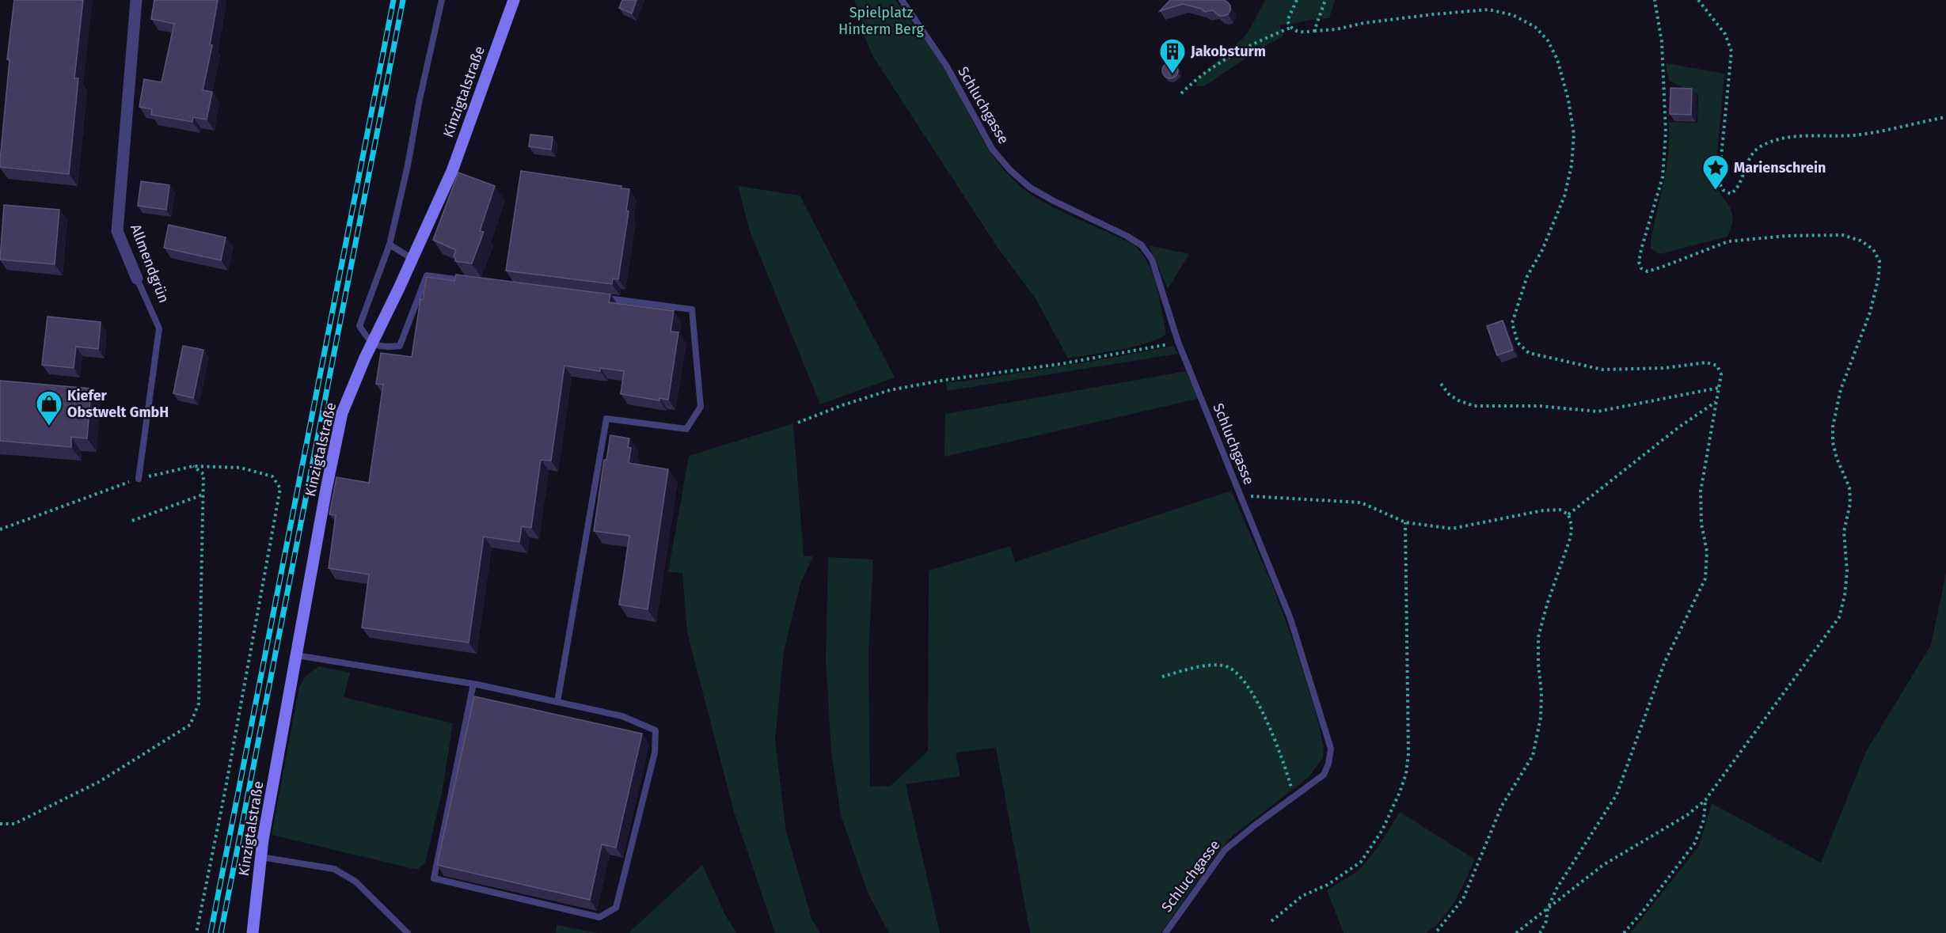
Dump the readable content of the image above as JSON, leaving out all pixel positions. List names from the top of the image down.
{
  "streets": {
    "main road": ["Kinzigtalstraße"],
    "street": ["Allmendgrün"],
    "lane": ["Schluchgasse"]
  },
  "parks": ["Spielplatz Hinterm Berg"],
  "places": {
    "building": ["Jakobsturm"],
    "place": ["Marienschrein"],
    "shop": ["Kiefer Obstwelt GmbH"]
  }
}
